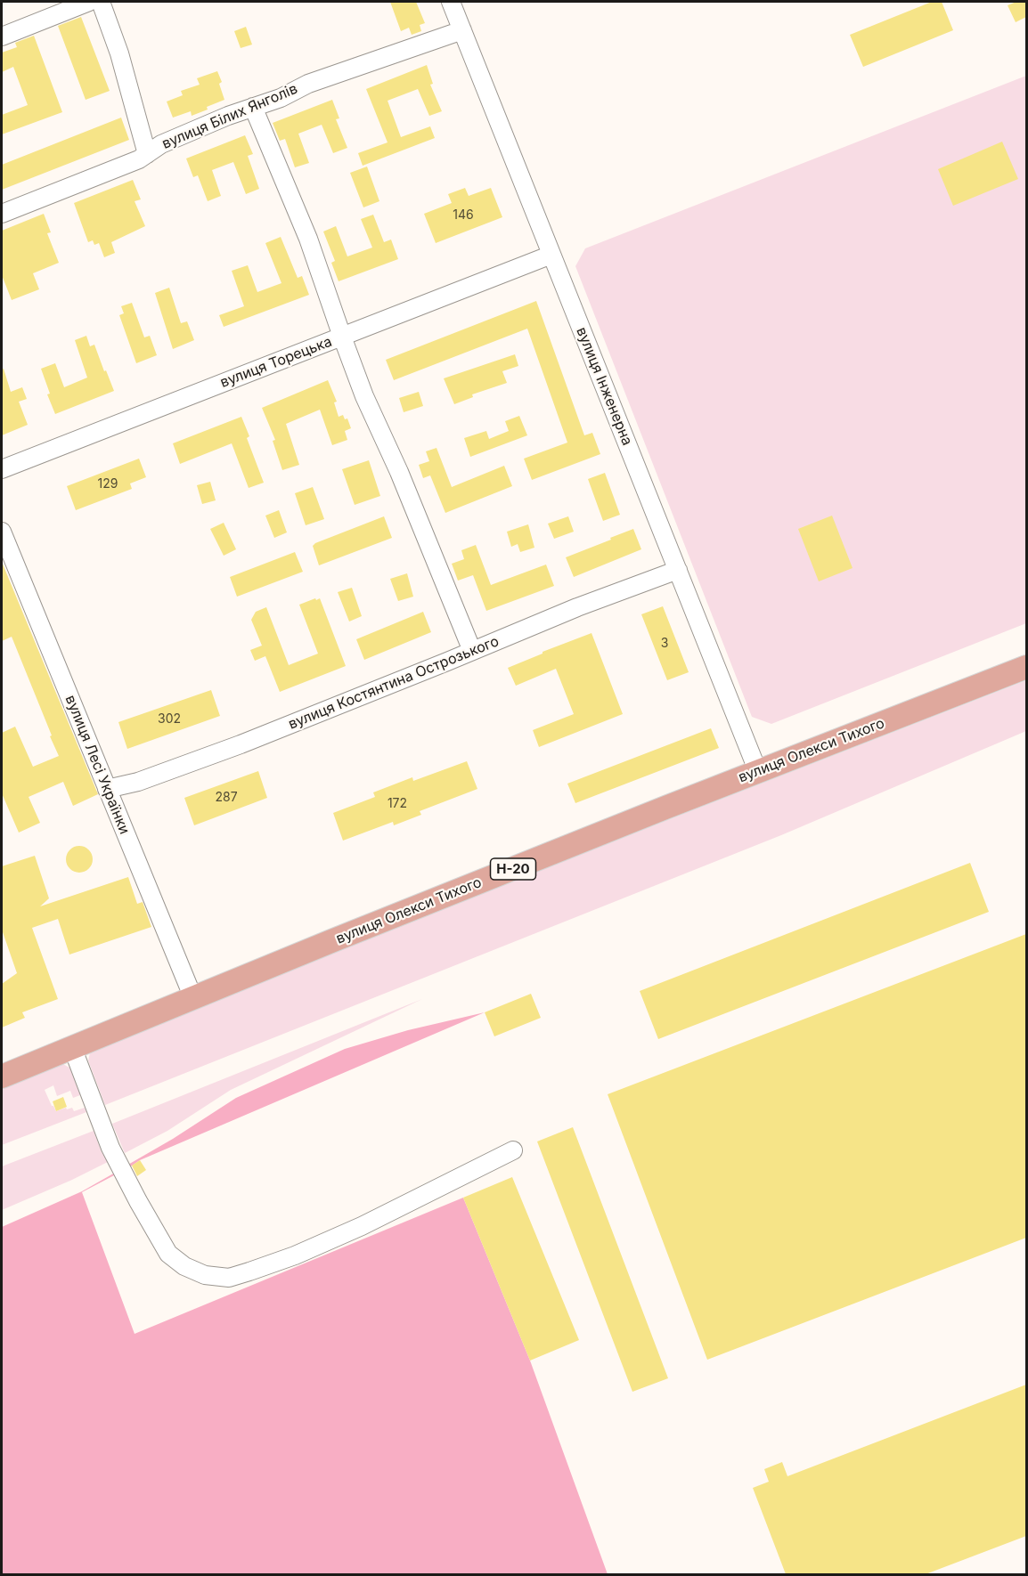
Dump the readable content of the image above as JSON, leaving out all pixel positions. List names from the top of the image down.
{
  "streets": {
    "main road": ["вулиця Олекси Тихого", "Н-20"],
    "street": [
      "вулиця Білих Янголів",
      "вулиця Торецька",
      "вулиця Інженерна",
      "вулиця Костянтина Острозького",
      "вулиця Лесі Українки"
    ]
  },
  "crossings": [
    ["вулиця Білих Янголів", "вулиця Інженерна"],
    ["вулиця Торецька", "вулиця Інженерна"],
    ["вулиця Інженерна", "вулиця Костянтина Острозького"],
    ["вулиця Інженерна", "вулиця Олекси Тихого"],
    ["вулиця Костянтина Острозького", "вулиця Лесі Українки"],
    ["вулиця Олекси Тихого", "вулиця Лесі Українки"]
  ],
  "house_numbers": [
    "146",
    "129",
    "3",
    "302",
    "287",
    "172"
  ]
}
